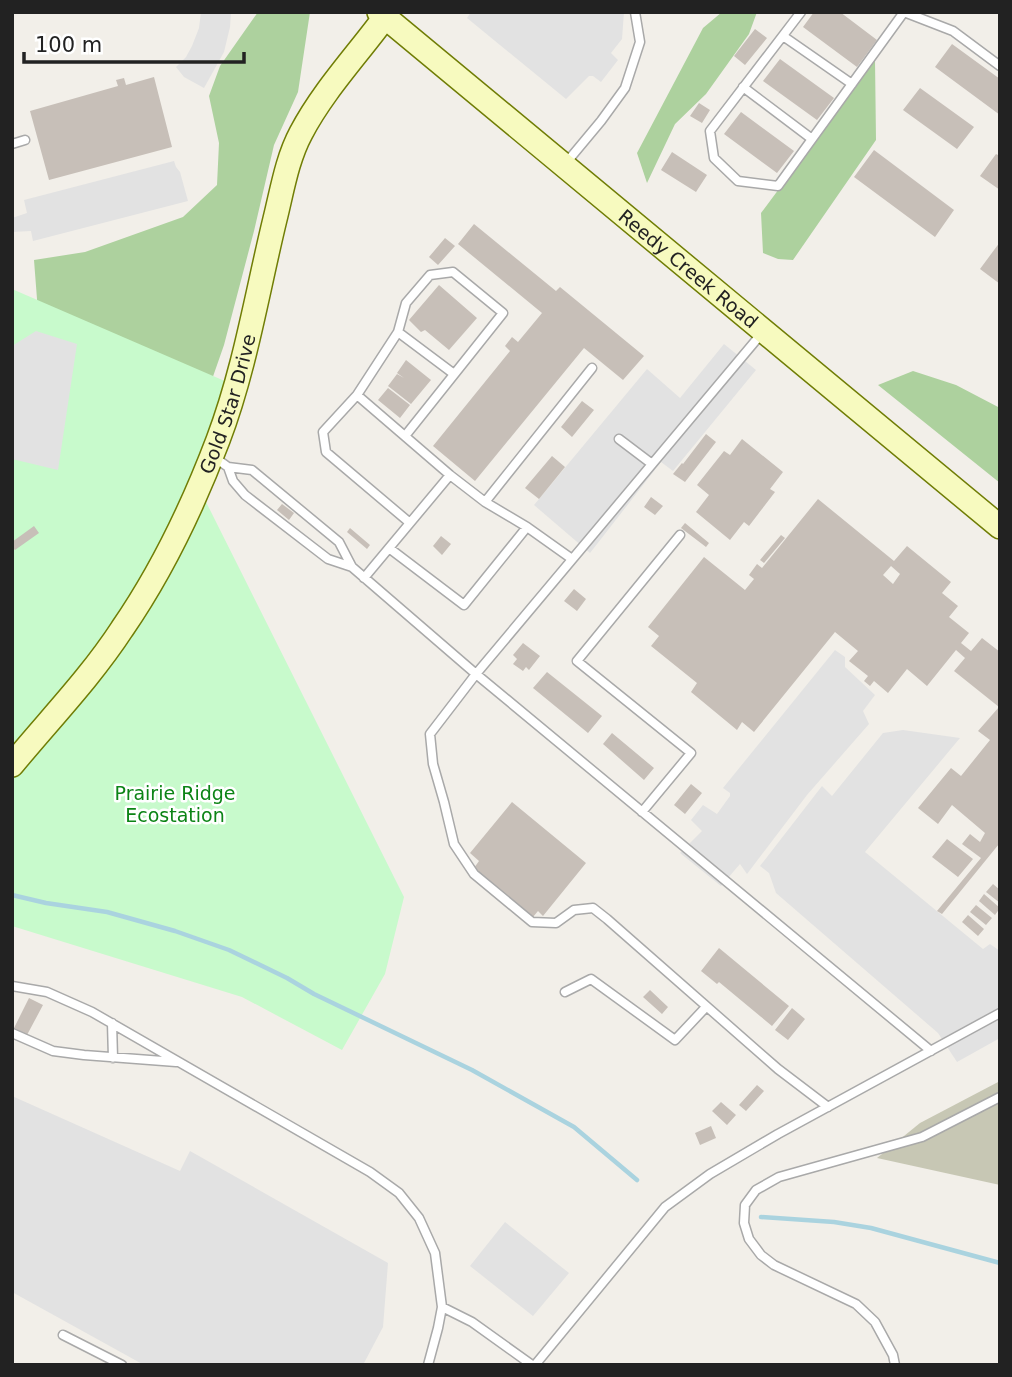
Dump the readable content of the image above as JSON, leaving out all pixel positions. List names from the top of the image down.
{
  "streets": {
    "street": ["Reedy Creek Road", "Gold Star Drive"]
  },
  "crossings": [
    ["Reedy Creek Road", "Gold Star Drive"]
  ],
  "parks": ["Prairie Ridge Ecostation"],
  "scale_bar": "100 m"
}
